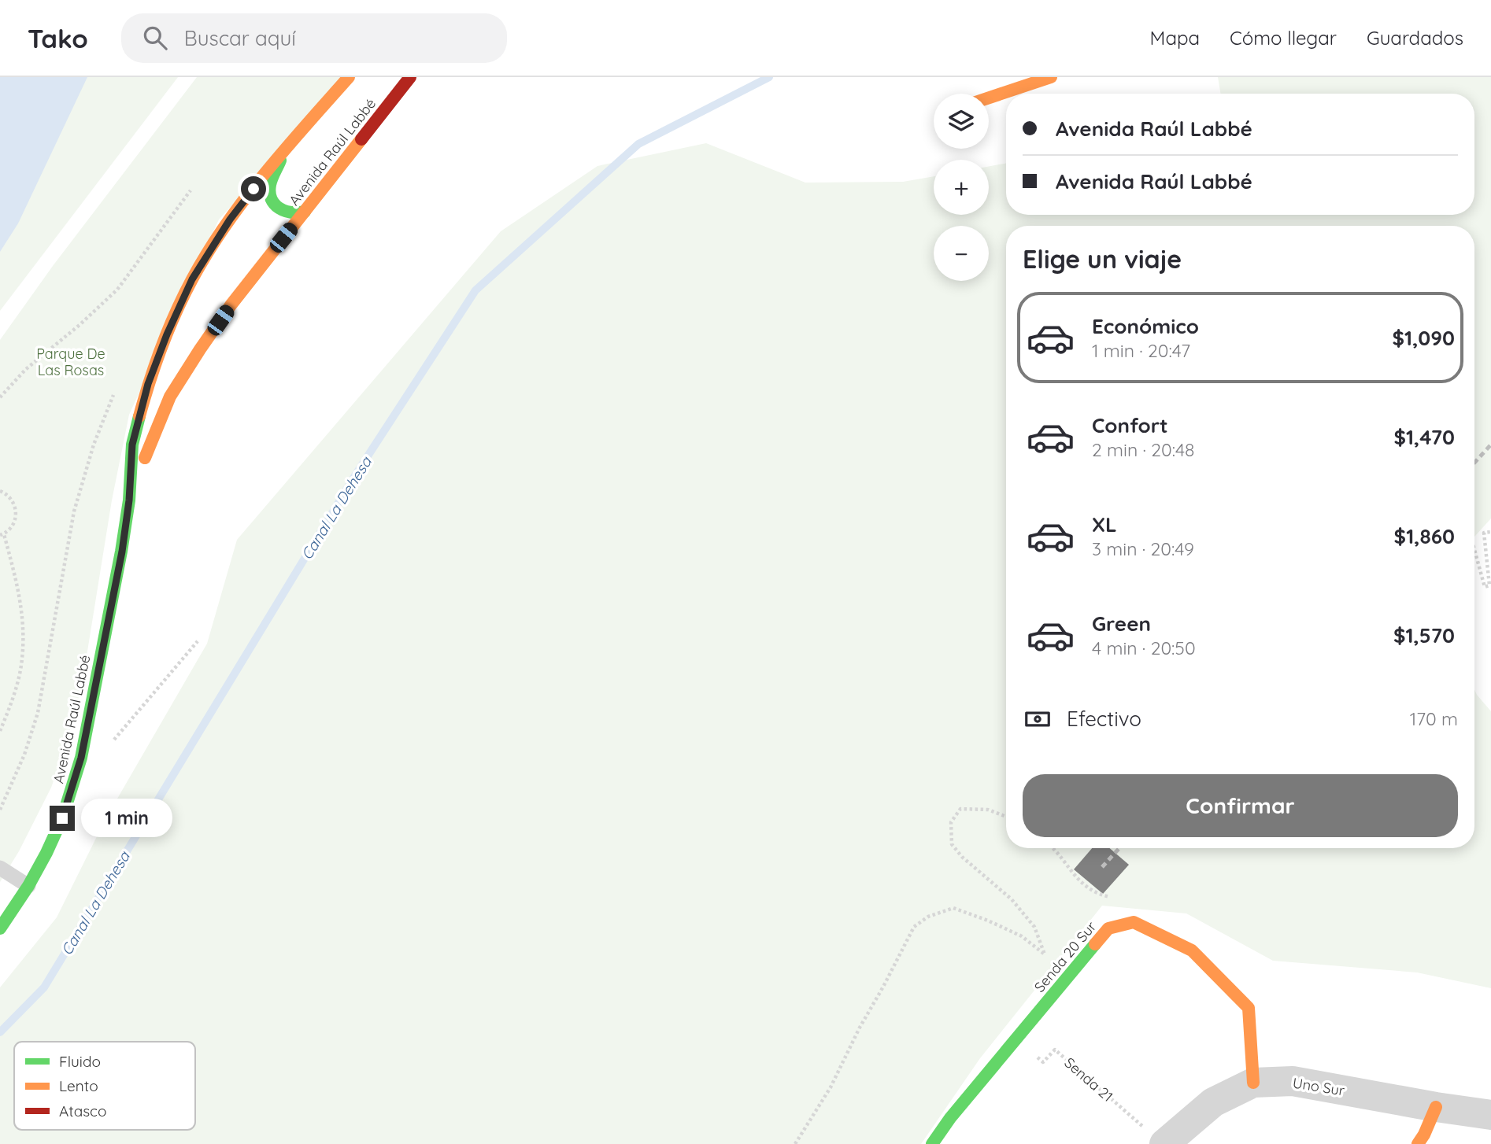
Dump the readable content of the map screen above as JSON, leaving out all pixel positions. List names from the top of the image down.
{
  "streets": {
    "street": ["Avenida Raúl Labbé", "Senda 20 Sur", "Uno Sur"],
    "path": ["Senda 21"]
  },
  "crossings": [
    ["Senda 20 Sur", "Senda 21"],
    ["Senda 20 Sur", "Uno Sur"],
    ["Senda 21", "Uno Sur"]
  ],
  "water": ["Canal La Dehesa"],
  "parks": ["Parque De Las Rosas"],
  "legend": ["Fluido", "Lento", "Atasco"],
  "page": {
    "header": "Tako",
    "search": "Buscar aquí",
    "nav": ["Mapa", "Cómo llegar", "Guardados"],
    "map_buttons": ["+", "−"],
    "banner": ["Avenida Raúl Labbé", "Avenida Raúl Labbé"],
    "heading": "Elige un viaje",
    "list": [
      {
        "name": "Económico",
        "note": "1 min · 20:47",
        "value": "$1,090"
      },
      {
        "name": "Confort",
        "note": "2 min · 20:48",
        "value": "$1,470"
      },
      {
        "name": "XL",
        "note": "3 min · 20:49",
        "value": "$1,860"
      },
      {
        "name": "Green",
        "note": "4 min · 20:50",
        "value": "$1,570"
      }
    ],
    "pay": ["Efectivo", "170 m"],
    "buttons": "Confirmar",
    "bubble": "1 min"
  }
}
